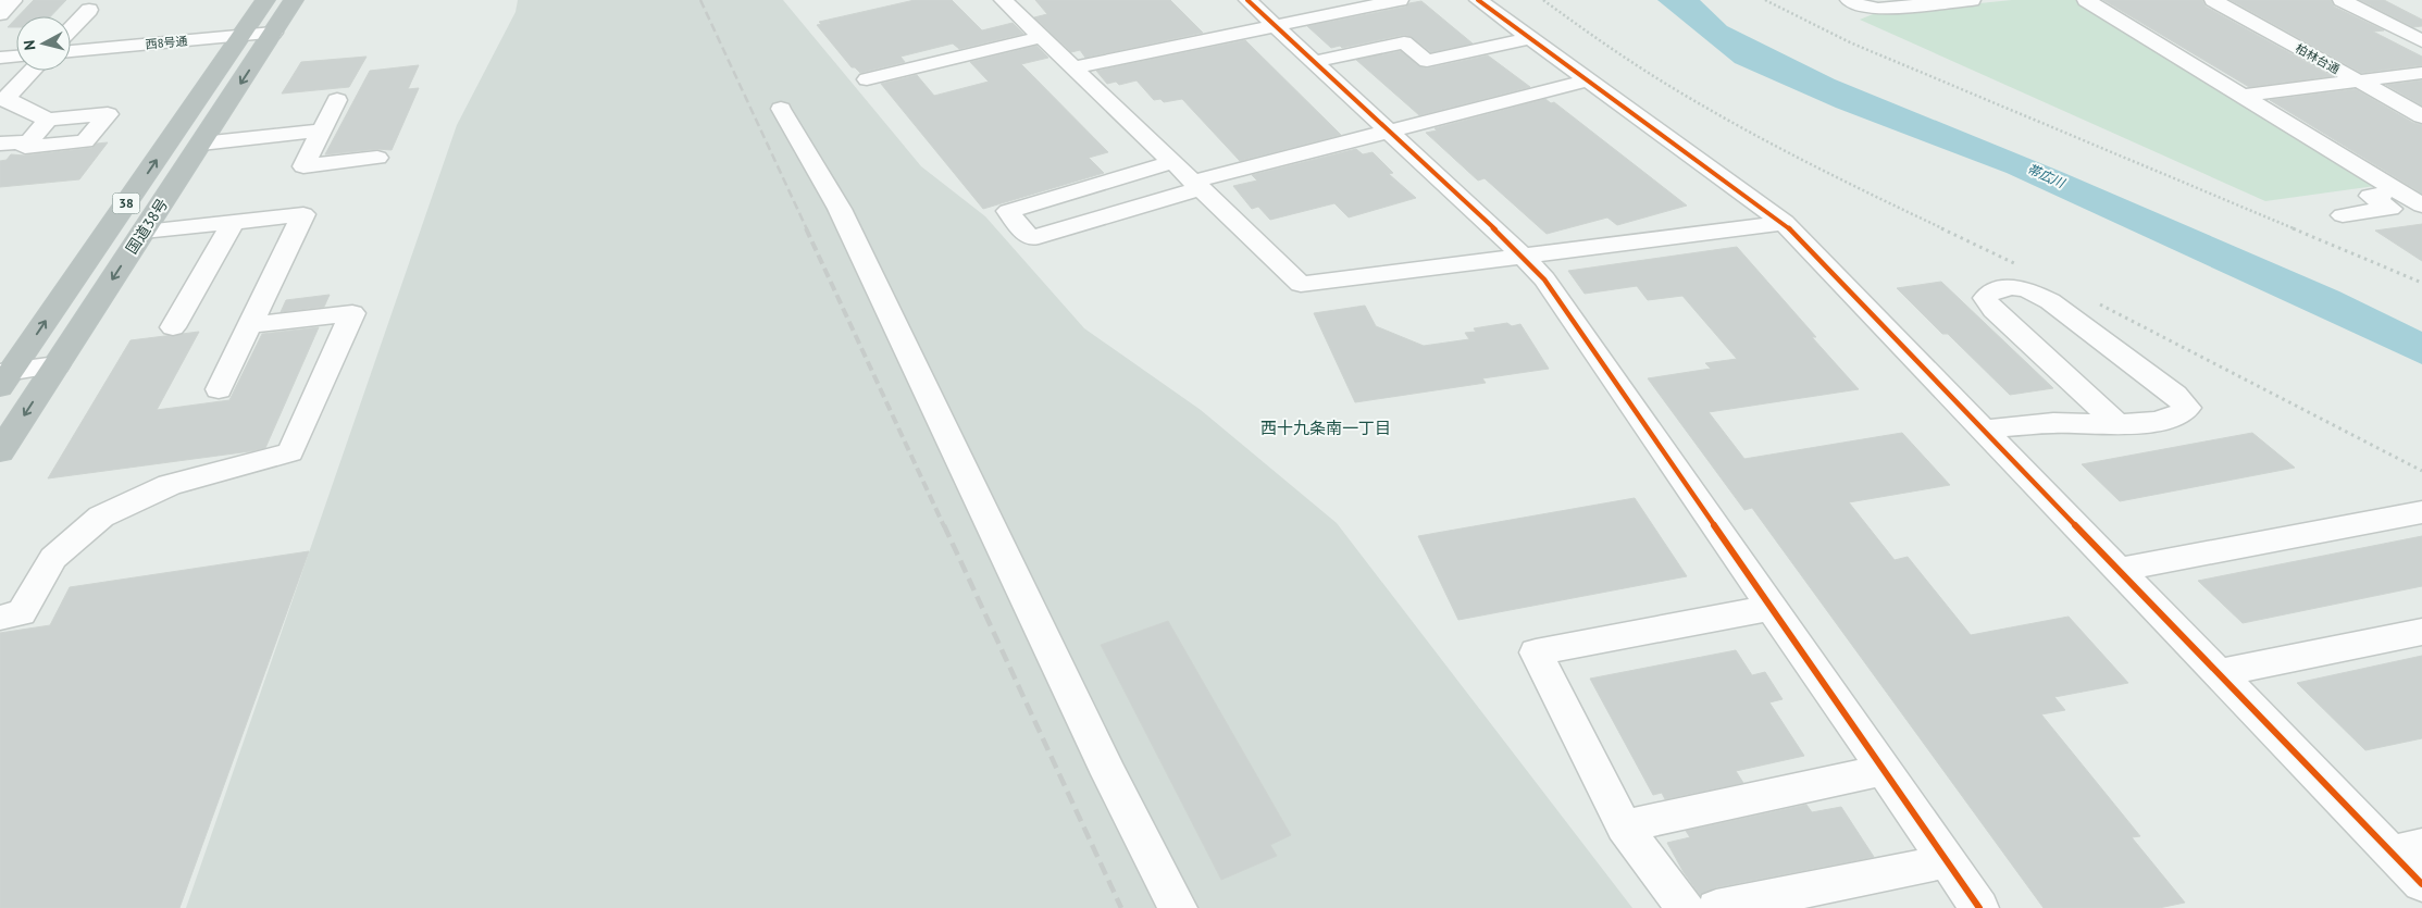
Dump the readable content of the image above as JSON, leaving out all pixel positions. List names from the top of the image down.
{
  "streets": {
    "highway": ["38", "国道38号"],
    "street": ["西8号通", "柏林台通"]
  },
  "crossings": [
    ["西8号通", "国道38号"]
  ],
  "districts": ["西十九条南一丁目"],
  "water": ["帯広川"],
  "north": "left"
}
